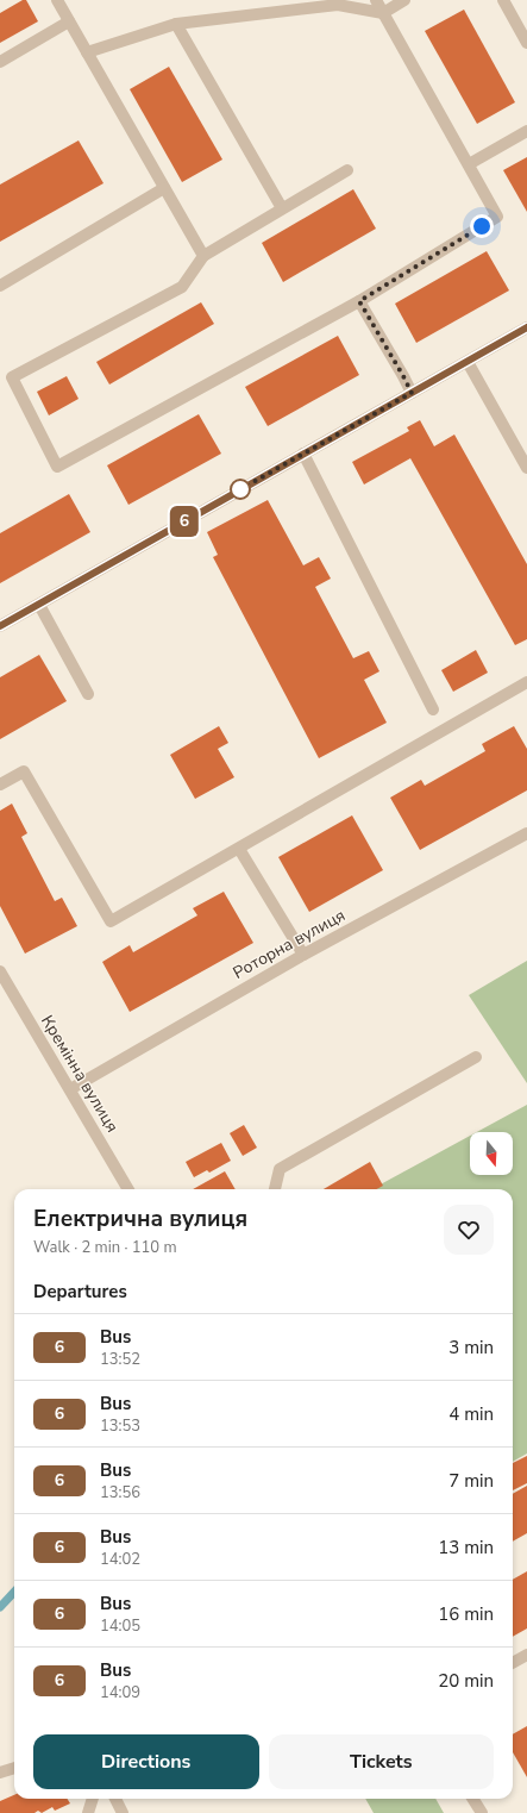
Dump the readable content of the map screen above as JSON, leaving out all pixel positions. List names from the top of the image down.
{
  "streets": {
    "street": ["Роторна вулиця", "Кремінна вулиця"]
  },
  "crossings": [
    ["Роторна вулиця", "Кремінна вулиця"]
  ],
  "lines": ["bus line 6"],
  "north": "bottom",
  "page": {
    "on_map": "6",
    "heading": [
      ["Електрична вулиця", "Walk · 2 min · 110 m"],
      "Departures"
    ],
    "list": [
      {
        "mark": "6",
        "name": "Bus",
        "note": "13:52",
        "value": "3 min"
      },
      {
        "mark": "6",
        "name": "Bus",
        "note": "13:53",
        "value": "4 min"
      },
      {
        "mark": "6",
        "name": "Bus",
        "note": "13:56",
        "value": "7 min"
      },
      {
        "mark": "6",
        "name": "Bus",
        "note": "14:02",
        "value": "13 min"
      },
      {
        "mark": "6",
        "name": "Bus",
        "note": "14:05",
        "value": "16 min"
      },
      {
        "mark": "6",
        "name": "Bus",
        "note": "14:09",
        "value": "20 min"
      }
    ],
    "buttons": ["Directions", "Tickets"]
  }
}
